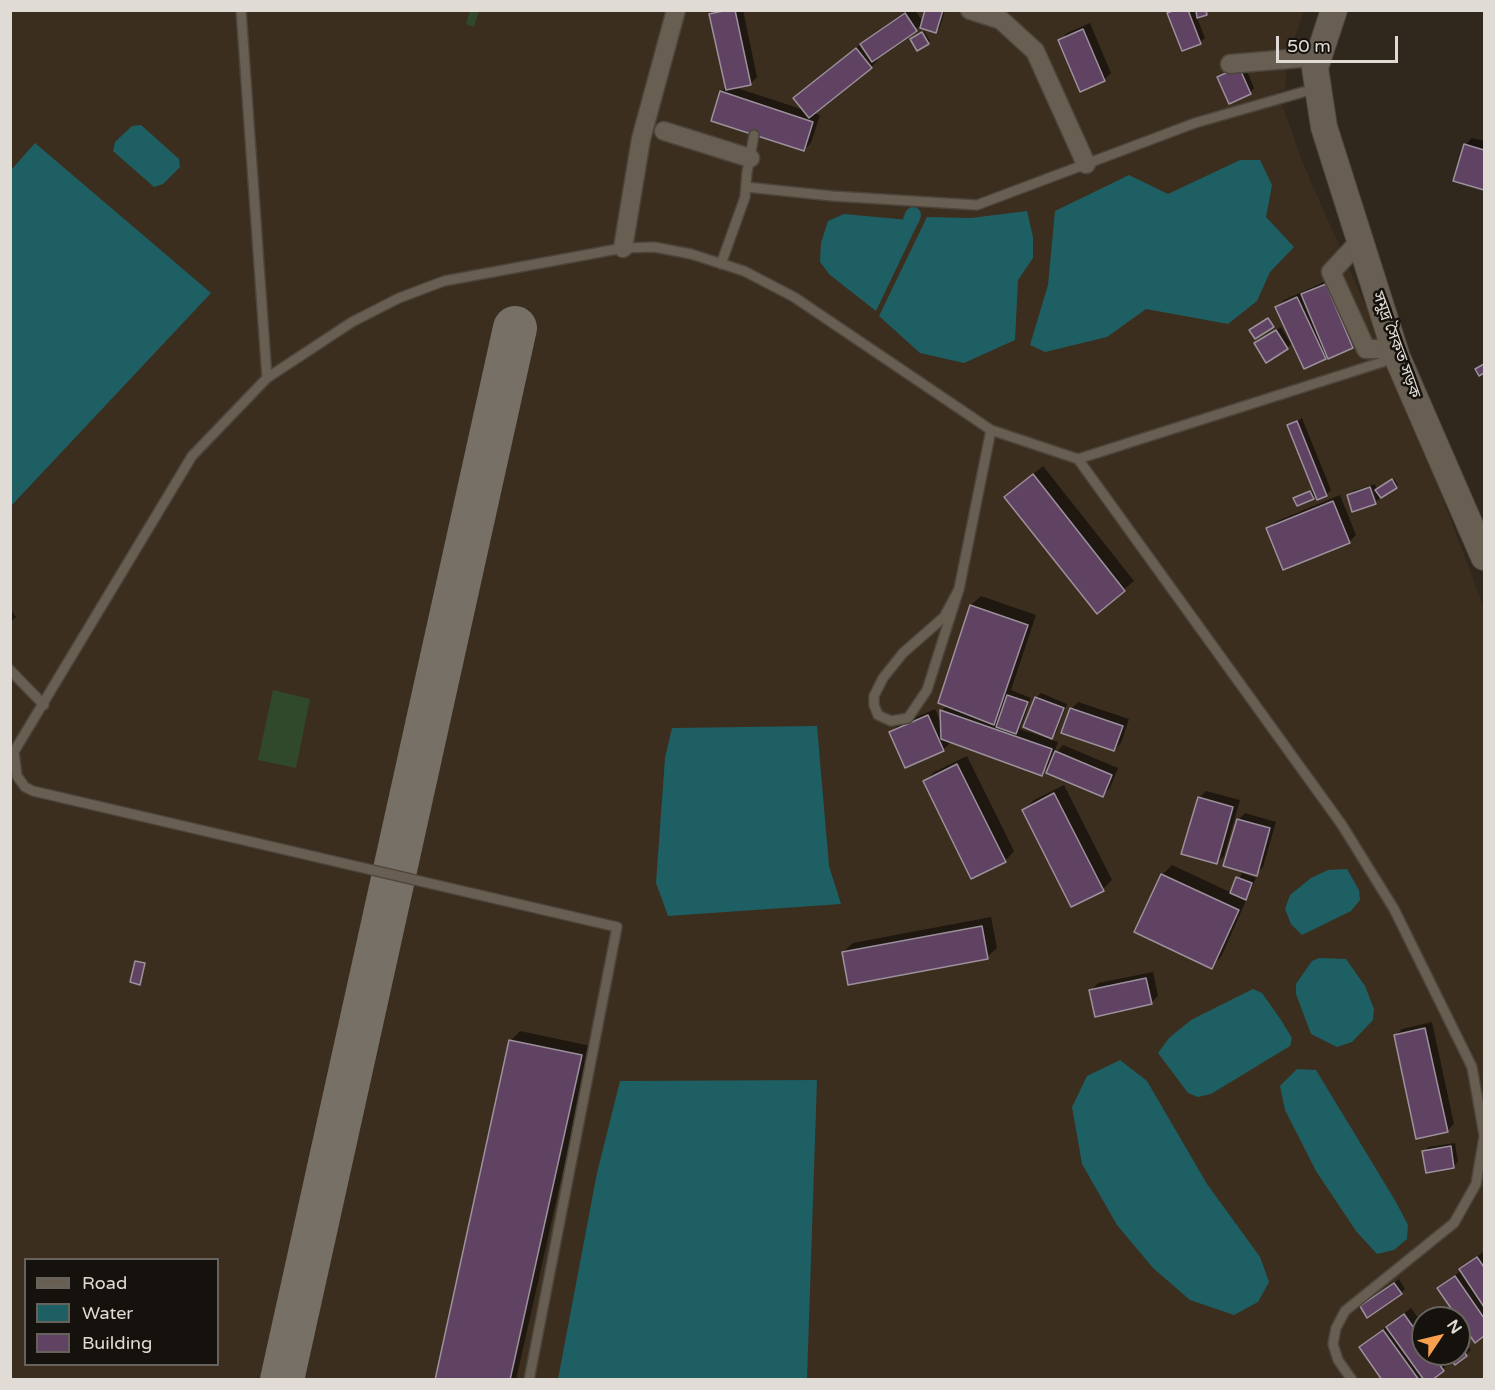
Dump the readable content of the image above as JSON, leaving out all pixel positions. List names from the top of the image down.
{
  "streets": {
    "main road": ["সমুদ্র সৈকত সড়ক"]
  },
  "legend": ["Road", "Water", "Building"],
  "scale_bar": "50 m",
  "north": "top right"
}
